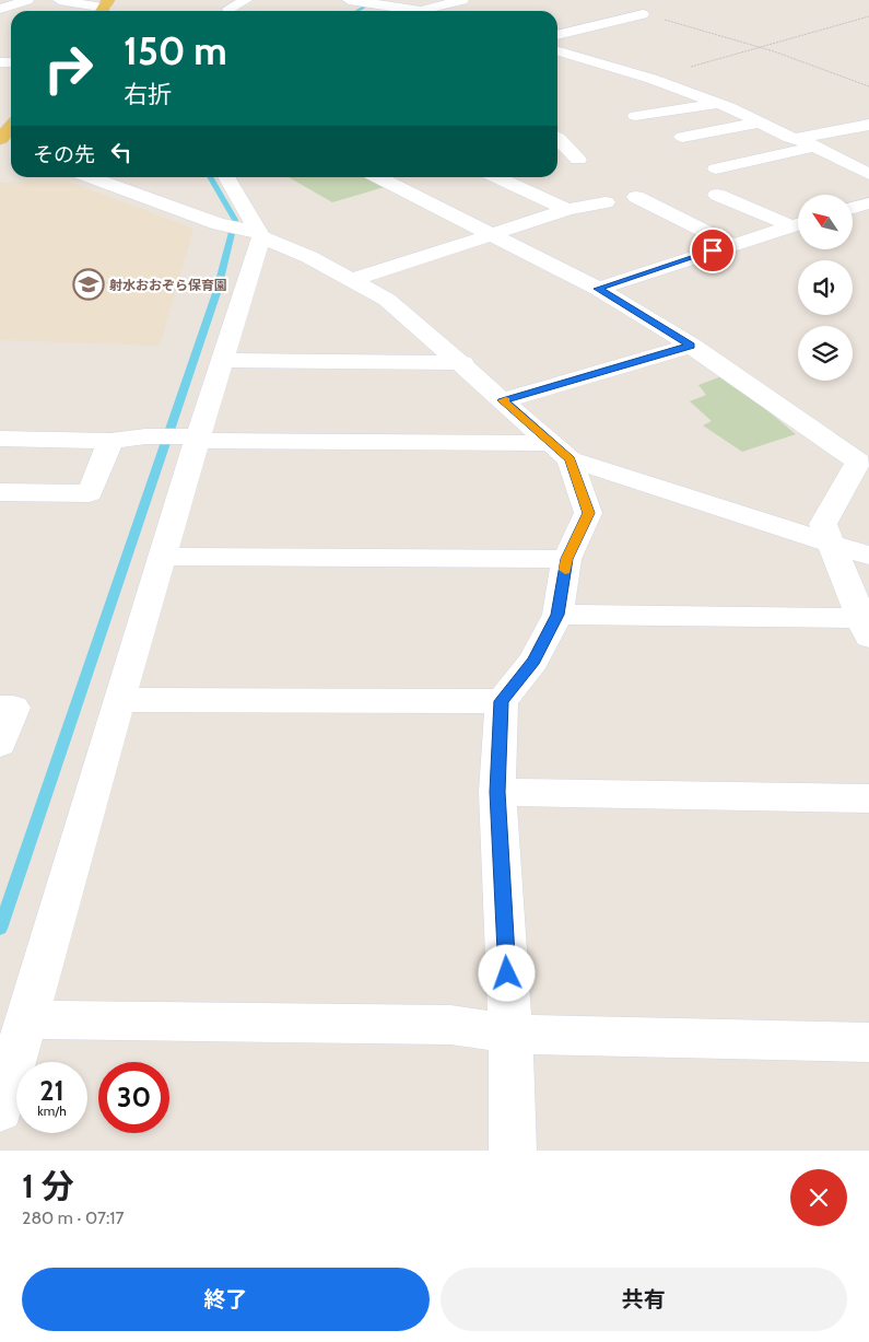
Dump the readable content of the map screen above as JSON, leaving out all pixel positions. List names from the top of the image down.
{
  "places": {
    "school or university": ["射水おおぞら保育園"]
  },
  "north": "top left",
  "page": {
    "turn": ["150 m", "右折"],
    "then": "その先",
    "speed": "21 km/h",
    "limit": "30",
    "heading": ["1 分", "280 m · 07:17"],
    "buttons": ["終了", "共有"]
  }
}
